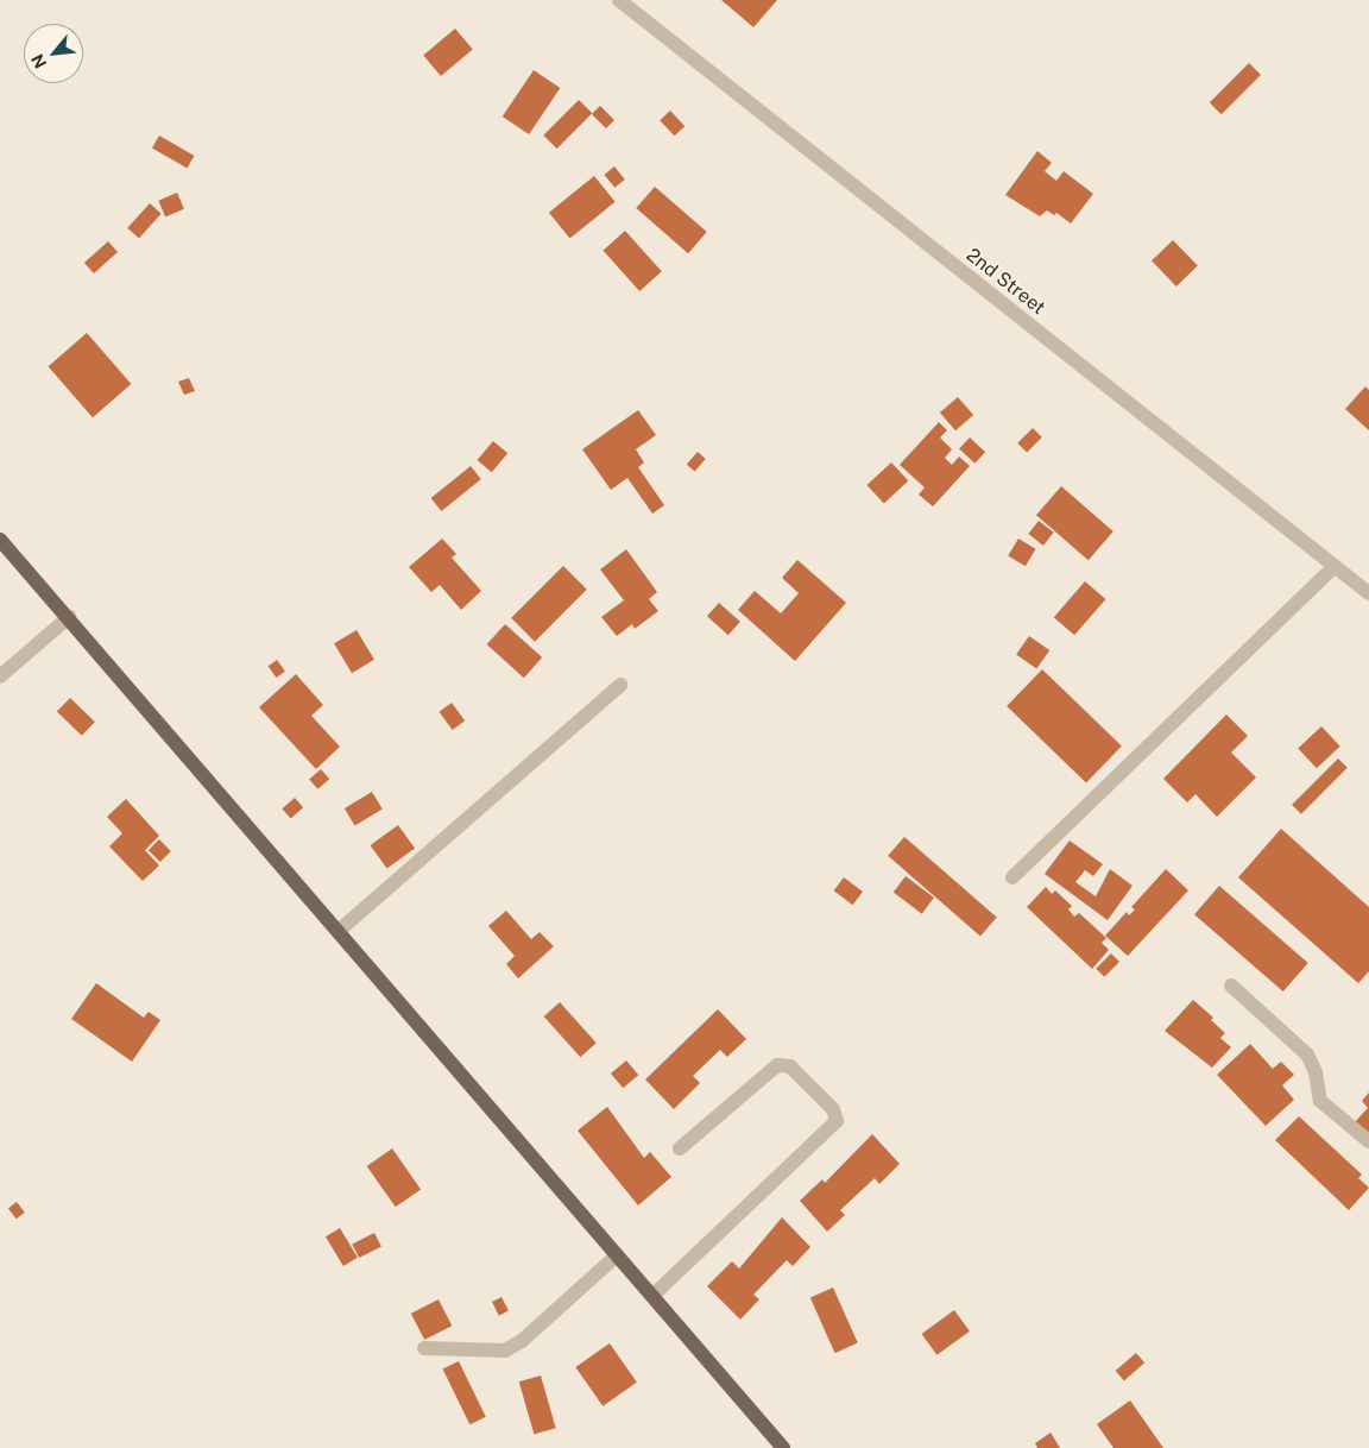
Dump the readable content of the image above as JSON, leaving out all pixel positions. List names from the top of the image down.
{
  "streets": {
    "street": ["2nd Street"]
  },
  "north": "bottom left"
}
